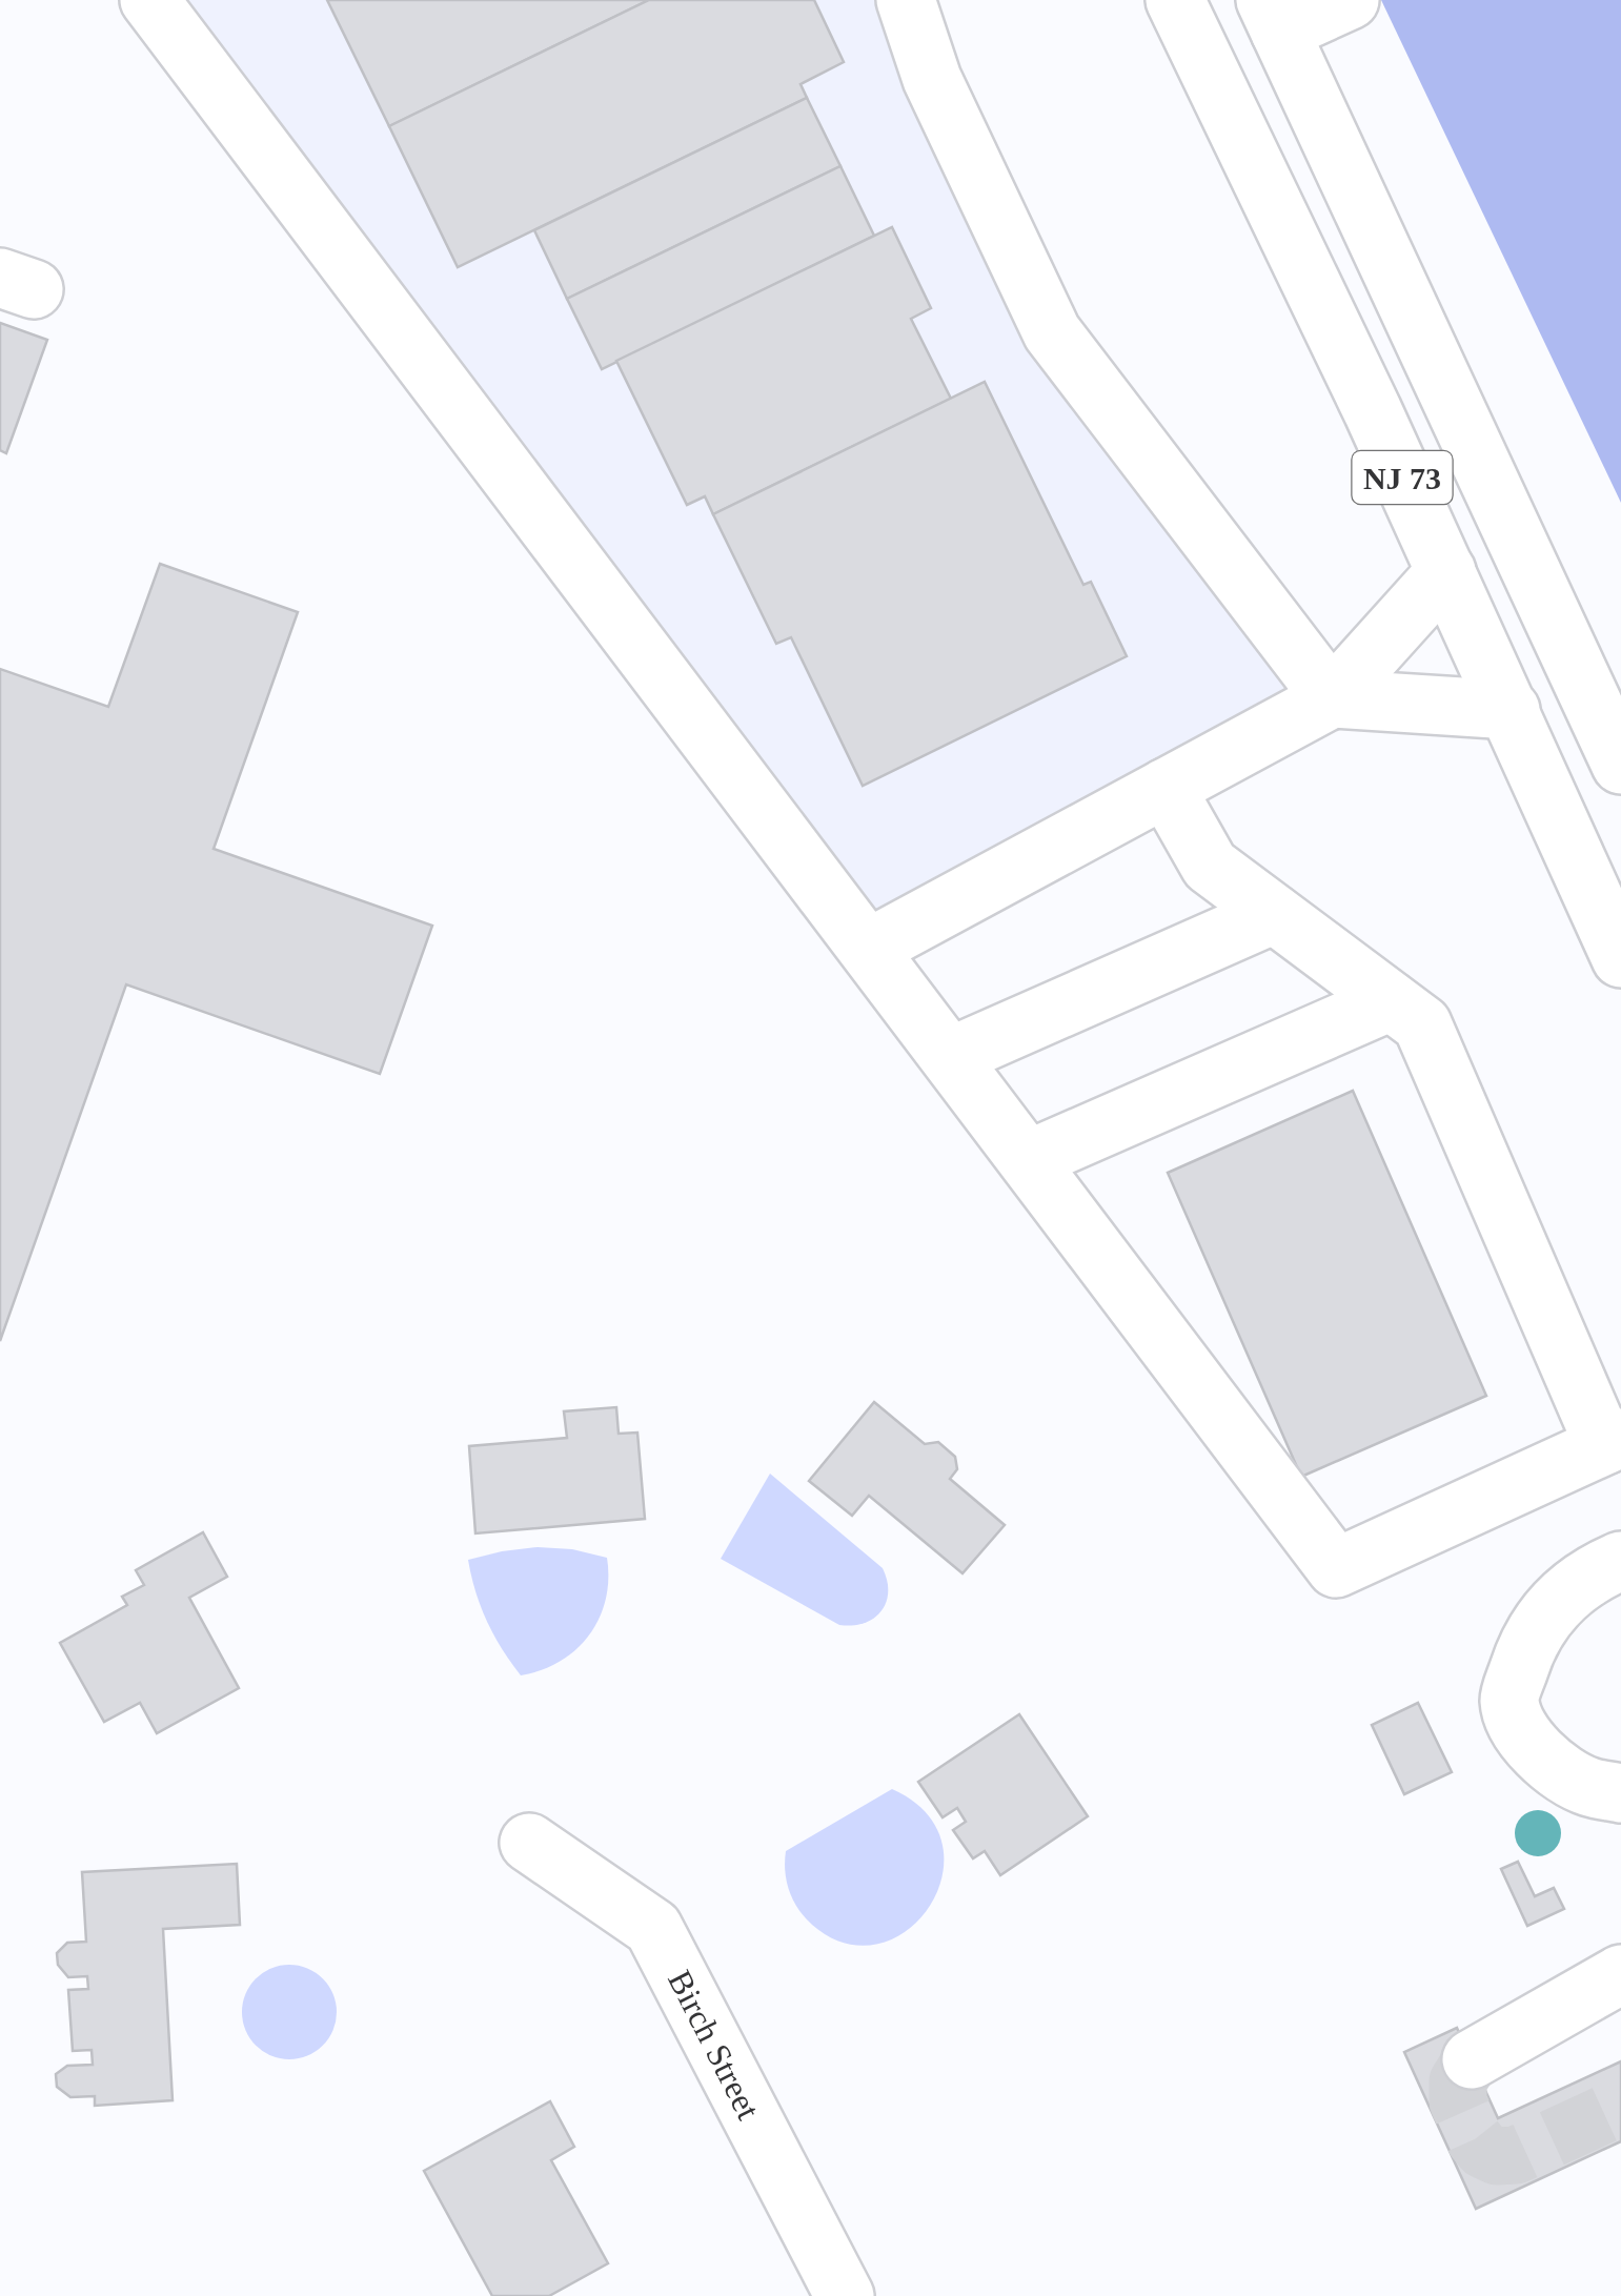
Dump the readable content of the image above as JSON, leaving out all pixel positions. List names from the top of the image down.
{
  "streets": {
    "main road": ["NJ 73", "Birch Street"]
  }
}
